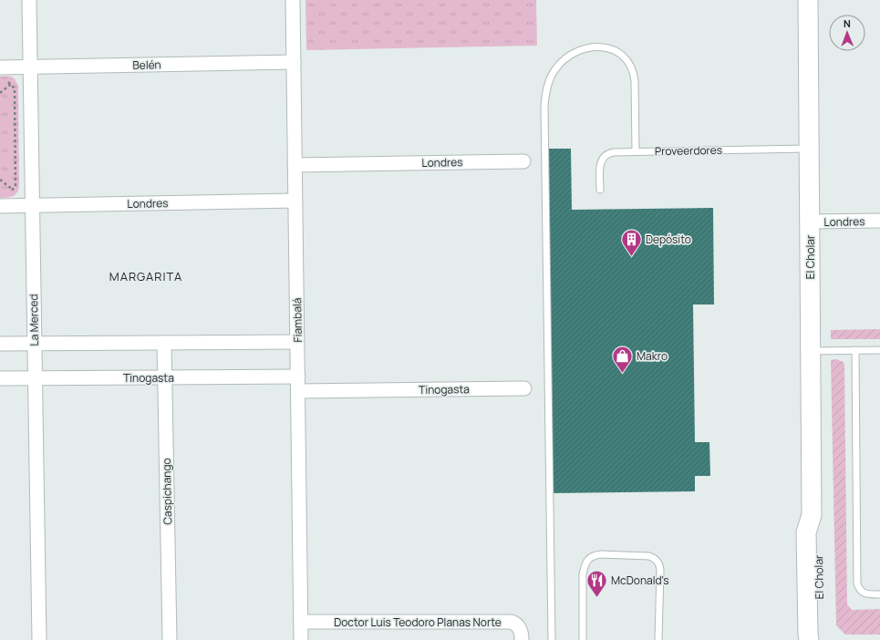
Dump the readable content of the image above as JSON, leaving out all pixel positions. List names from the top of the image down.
{
  "streets": {
    "main road": ["El Cholar"],
    "street": [
      "Belén",
      "Londres",
      "La Merced",
      "Fiambalá",
      "Tinogasta",
      "Caspichango",
      "Doctor Luis Teodoro Planas Norte"
    ],
    "lane": ["Proveerdores"]
  },
  "crossings": [
    ["Belén", "La Merced"],
    ["Belén", "Fiambalá"],
    ["Proveerdores", "El Cholar"],
    ["Londres", "El Cholar"],
    ["Londres", "La Merced"],
    ["Londres", "Fiambalá"],
    ["La Merced", "Tinogasta"],
    ["Fiambalá", "Tinogasta"],
    ["Fiambalá", "Doctor Luis Teodoro Planas Norte"],
    ["Tinogasta", "Caspichango"]
  ],
  "districts": ["MARGARITA"],
  "places": {
    "building": ["Depósito"],
    "shop": ["Makro"],
    "restaurant": ["McDonald's"]
  },
  "north": "top"
}
